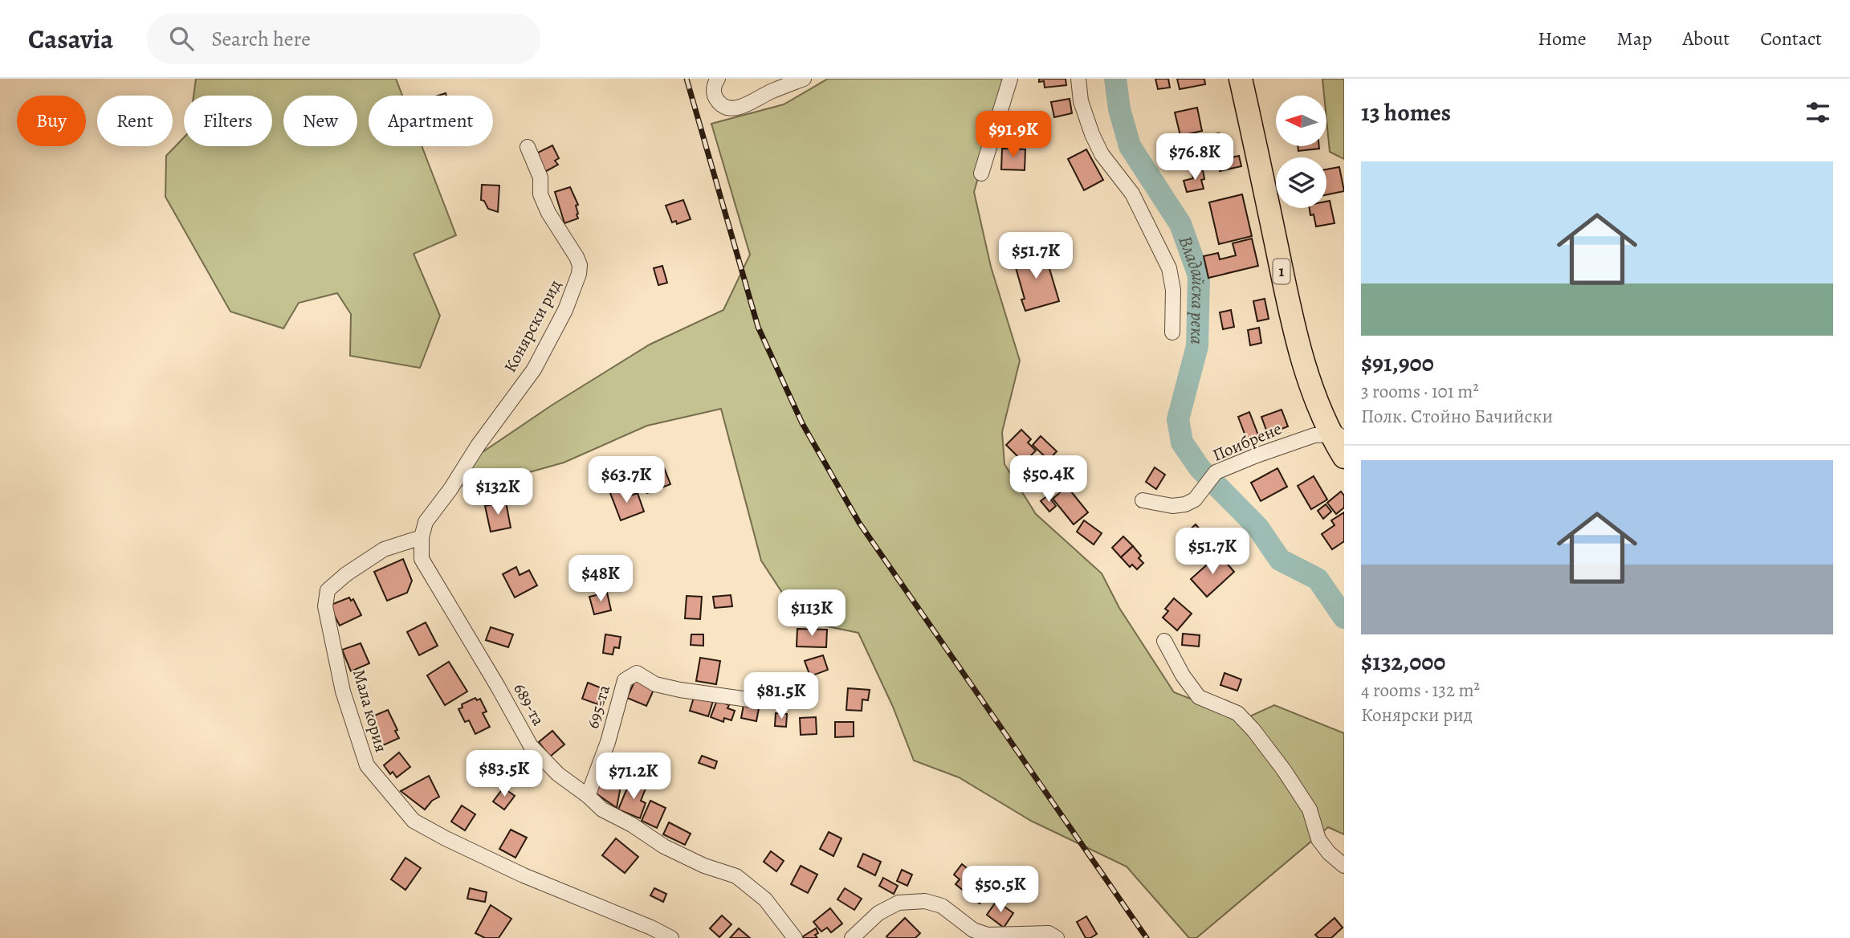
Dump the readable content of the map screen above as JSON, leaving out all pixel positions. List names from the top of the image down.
{
  "streets": {
    "main road": ["1"],
    "street": [
      "Конярски рид",
      "Поибрене",
      "689-та",
      "695-та",
      "Мала кория"
    ]
  },
  "crossings": [
    ["1", "Поибрене"],
    ["Конярски рид", "689-та"],
    ["Конярски рид", "Мала кория"],
    ["689-та", "695-та"],
    ["689-та", "Мала кория"]
  ],
  "water": ["Владайска река"],
  "north": "left",
  "page": {
    "header": "Casavia",
    "search": "Search here",
    "nav": [
      "Home",
      "Map",
      "About",
      "Contact"
    ],
    "heading": "13 homes",
    "chip": [
      "Buy",
      "Rent",
      "Filters",
      "New",
      "Apartment"
    ],
    "price": [
      "$91.9K",
      "$76.8K",
      "$51.7K",
      "$50.4K",
      "$63.7K",
      "$132K",
      "$51.7K",
      "$48K",
      "$113K",
      "$81.5K",
      "$83.5K",
      "$71.2K",
      "$50.5K"
    ],
    "list": [
      {
        "name": "$91,900",
        "note": "3 rooms · 101 m² · Полк. Стойно Бачийски"
      },
      {
        "name": "$132,000",
        "note": "4 rooms · 132 m² · Конярски рид"
      }
    ]
  }
}
